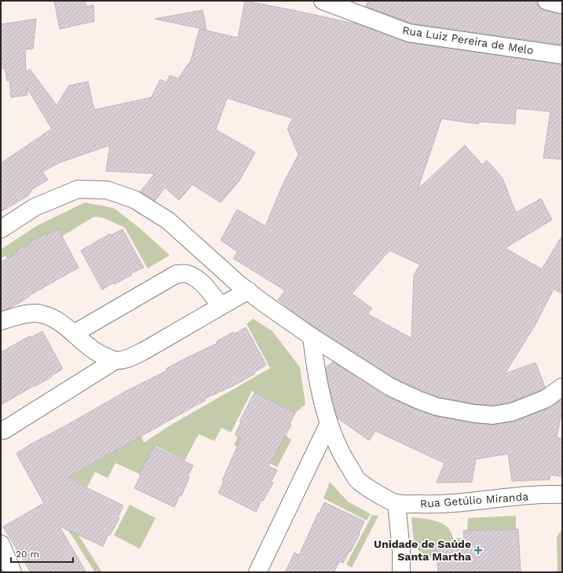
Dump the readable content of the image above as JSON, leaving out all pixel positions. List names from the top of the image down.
{
  "streets": {
    "street": ["Rua Luiz Pereira de Melo", "Rua Getúlio Miranda"]
  },
  "places": {
    "health": ["Unidade de Saúde Santa Martha"]
  },
  "scale_bar": "20 m"
}
